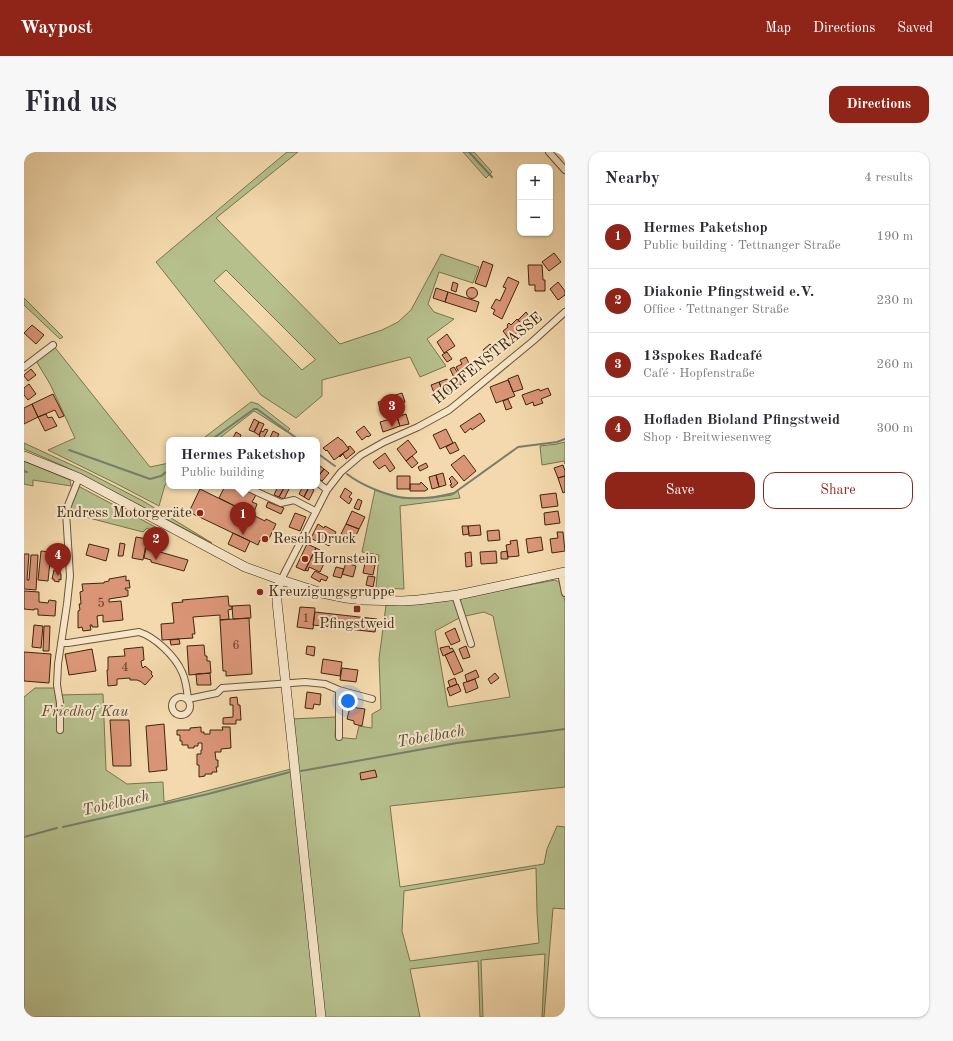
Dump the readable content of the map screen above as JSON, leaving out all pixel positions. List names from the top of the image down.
{
  "streets": {
    "street": ["HOPFENSTRASSE"]
  },
  "water": ["Tobelbach"],
  "parks": ["Friedhof Kau"],
  "places": {
    "other": [
      "Endress Motorgeräte",
      "Resch Druck",
      "Hornstein",
      "Kreuzigungsgruppe"
    ],
    "transit": ["Pfingstweid"]
  },
  "house_numbers": [
    "5",
    "1",
    "6",
    "4"
  ],
  "page": {
    "header": "Waypost",
    "nav": ["Map", "Directions", "Saved"],
    "buttons": [
      "Directions",
      ["Save", "Share"]
    ],
    "title": "Find us",
    "heading": ["Nearby", "4 results"],
    "map_buttons": ["+", "−"],
    "list": [
      {
        "mark": "1",
        "name": "Hermes Paketshop",
        "note": "Public building · Tettnanger Straße",
        "value": "190 m"
      },
      {
        "mark": "2",
        "name": "Diakonie Pfingstweid e.V.",
        "note": "Office · Tettnanger Straße",
        "value": "230 m"
      },
      {
        "mark": "3",
        "name": "13spokes Radcafé",
        "note": "Café · Hopfenstraße",
        "value": "260 m"
      },
      {
        "mark": "4",
        "name": "Hofladen Bioland Pfingstweid",
        "note": "Shop · Breitwiesenweg",
        "value": "300 m"
      }
    ],
    "pins": [
      "3",
      "1",
      "2",
      "4"
    ],
    "popup": ["Hermes Paketshop", "Public building"]
  }
}
